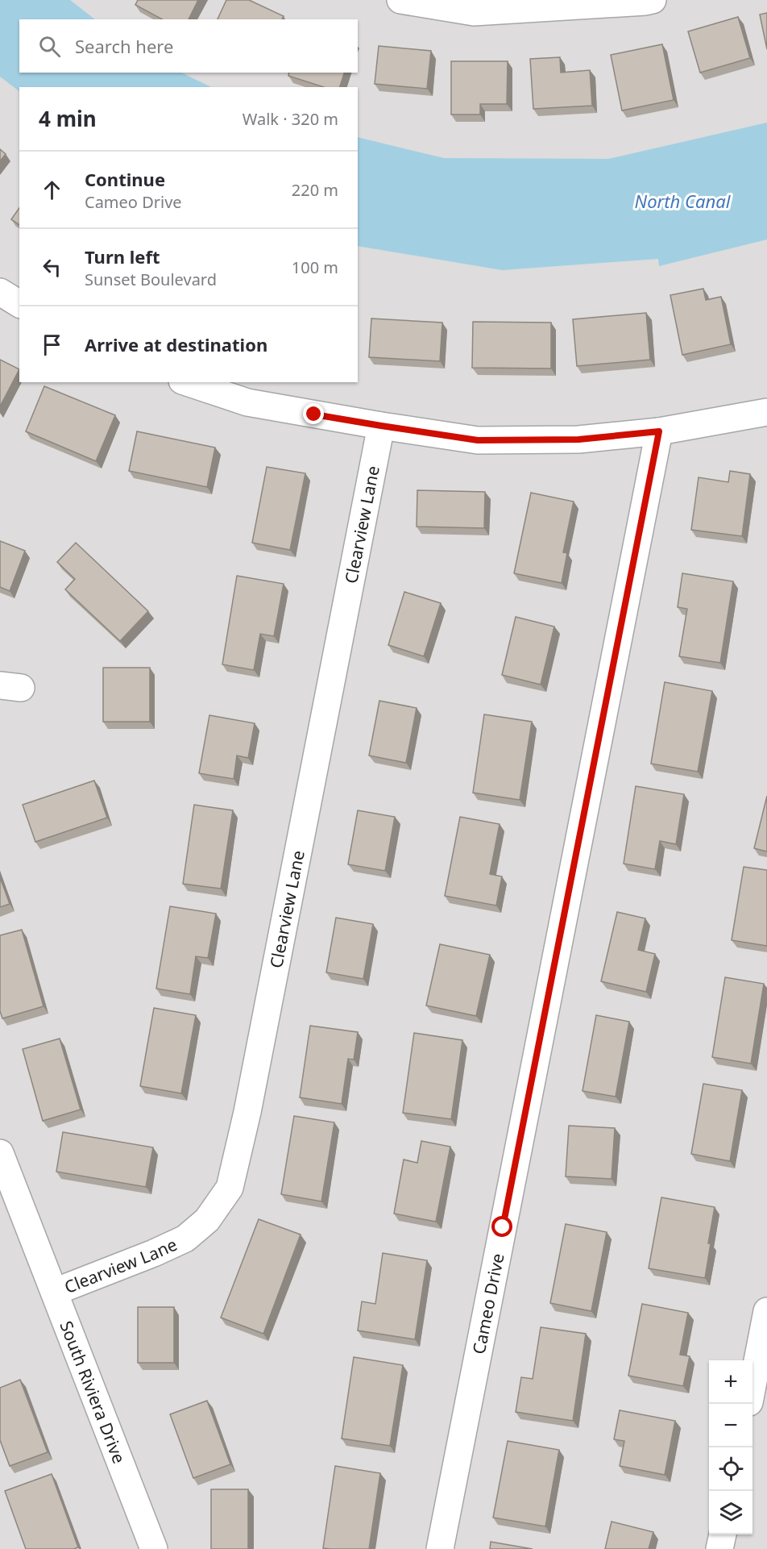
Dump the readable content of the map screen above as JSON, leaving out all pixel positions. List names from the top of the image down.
{
  "streets": {
    "street": ["Clearview Lane", "Cameo Drive", "South Riviera Drive"]
  },
  "crossings": [
    ["Clearview Lane", "South Riviera Drive"]
  ],
  "water": ["North Canal"],
  "page": {
    "search": "Search here",
    "heading": ["4 min", "Walk · 320 m"],
    "list": [
      ["Continue", "Cameo Drive", "220 m"],
      ["Turn left", "Sunset Boulevard", "100 m"],
      "Arrive at destination"
    ],
    "map_buttons": ["+", "−"]
  }
}
